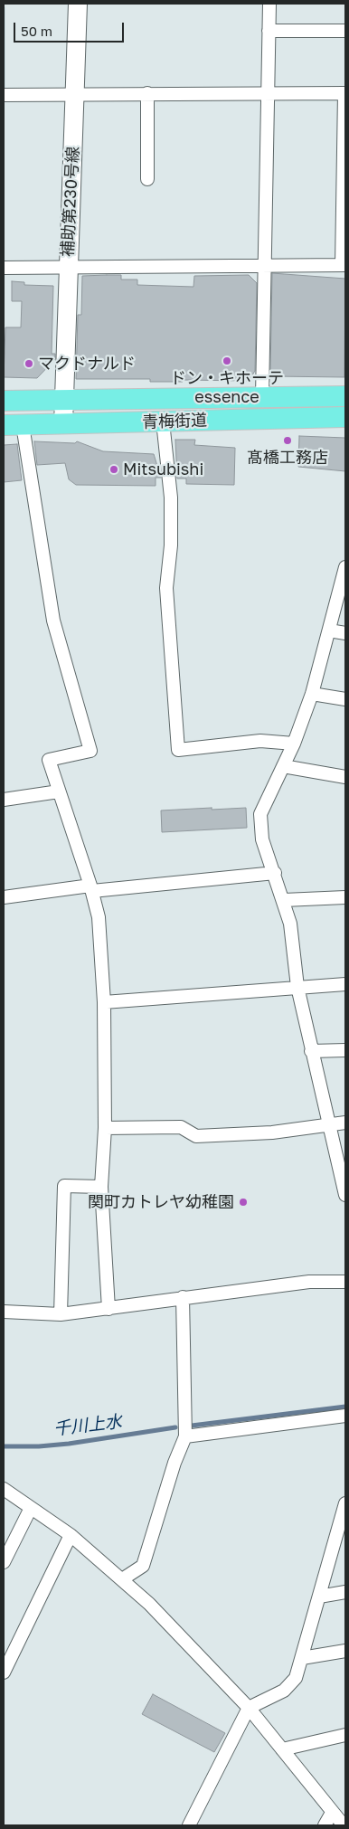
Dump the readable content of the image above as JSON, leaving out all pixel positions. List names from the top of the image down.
{
  "streets": {
    "main road": ["青梅街道"],
    "street": ["補助第230号線"]
  },
  "crossings": [
    ["補助第230号線", "青梅街道"]
  ],
  "water": ["千川上水"],
  "places": [
    "ドン・キホーテ essence",
    "マクドナルド",
    "髙橋工務店",
    "Mitsubishi",
    "関町カトレヤ幼稚園"
  ],
  "scale_bar": "50 m"
}
